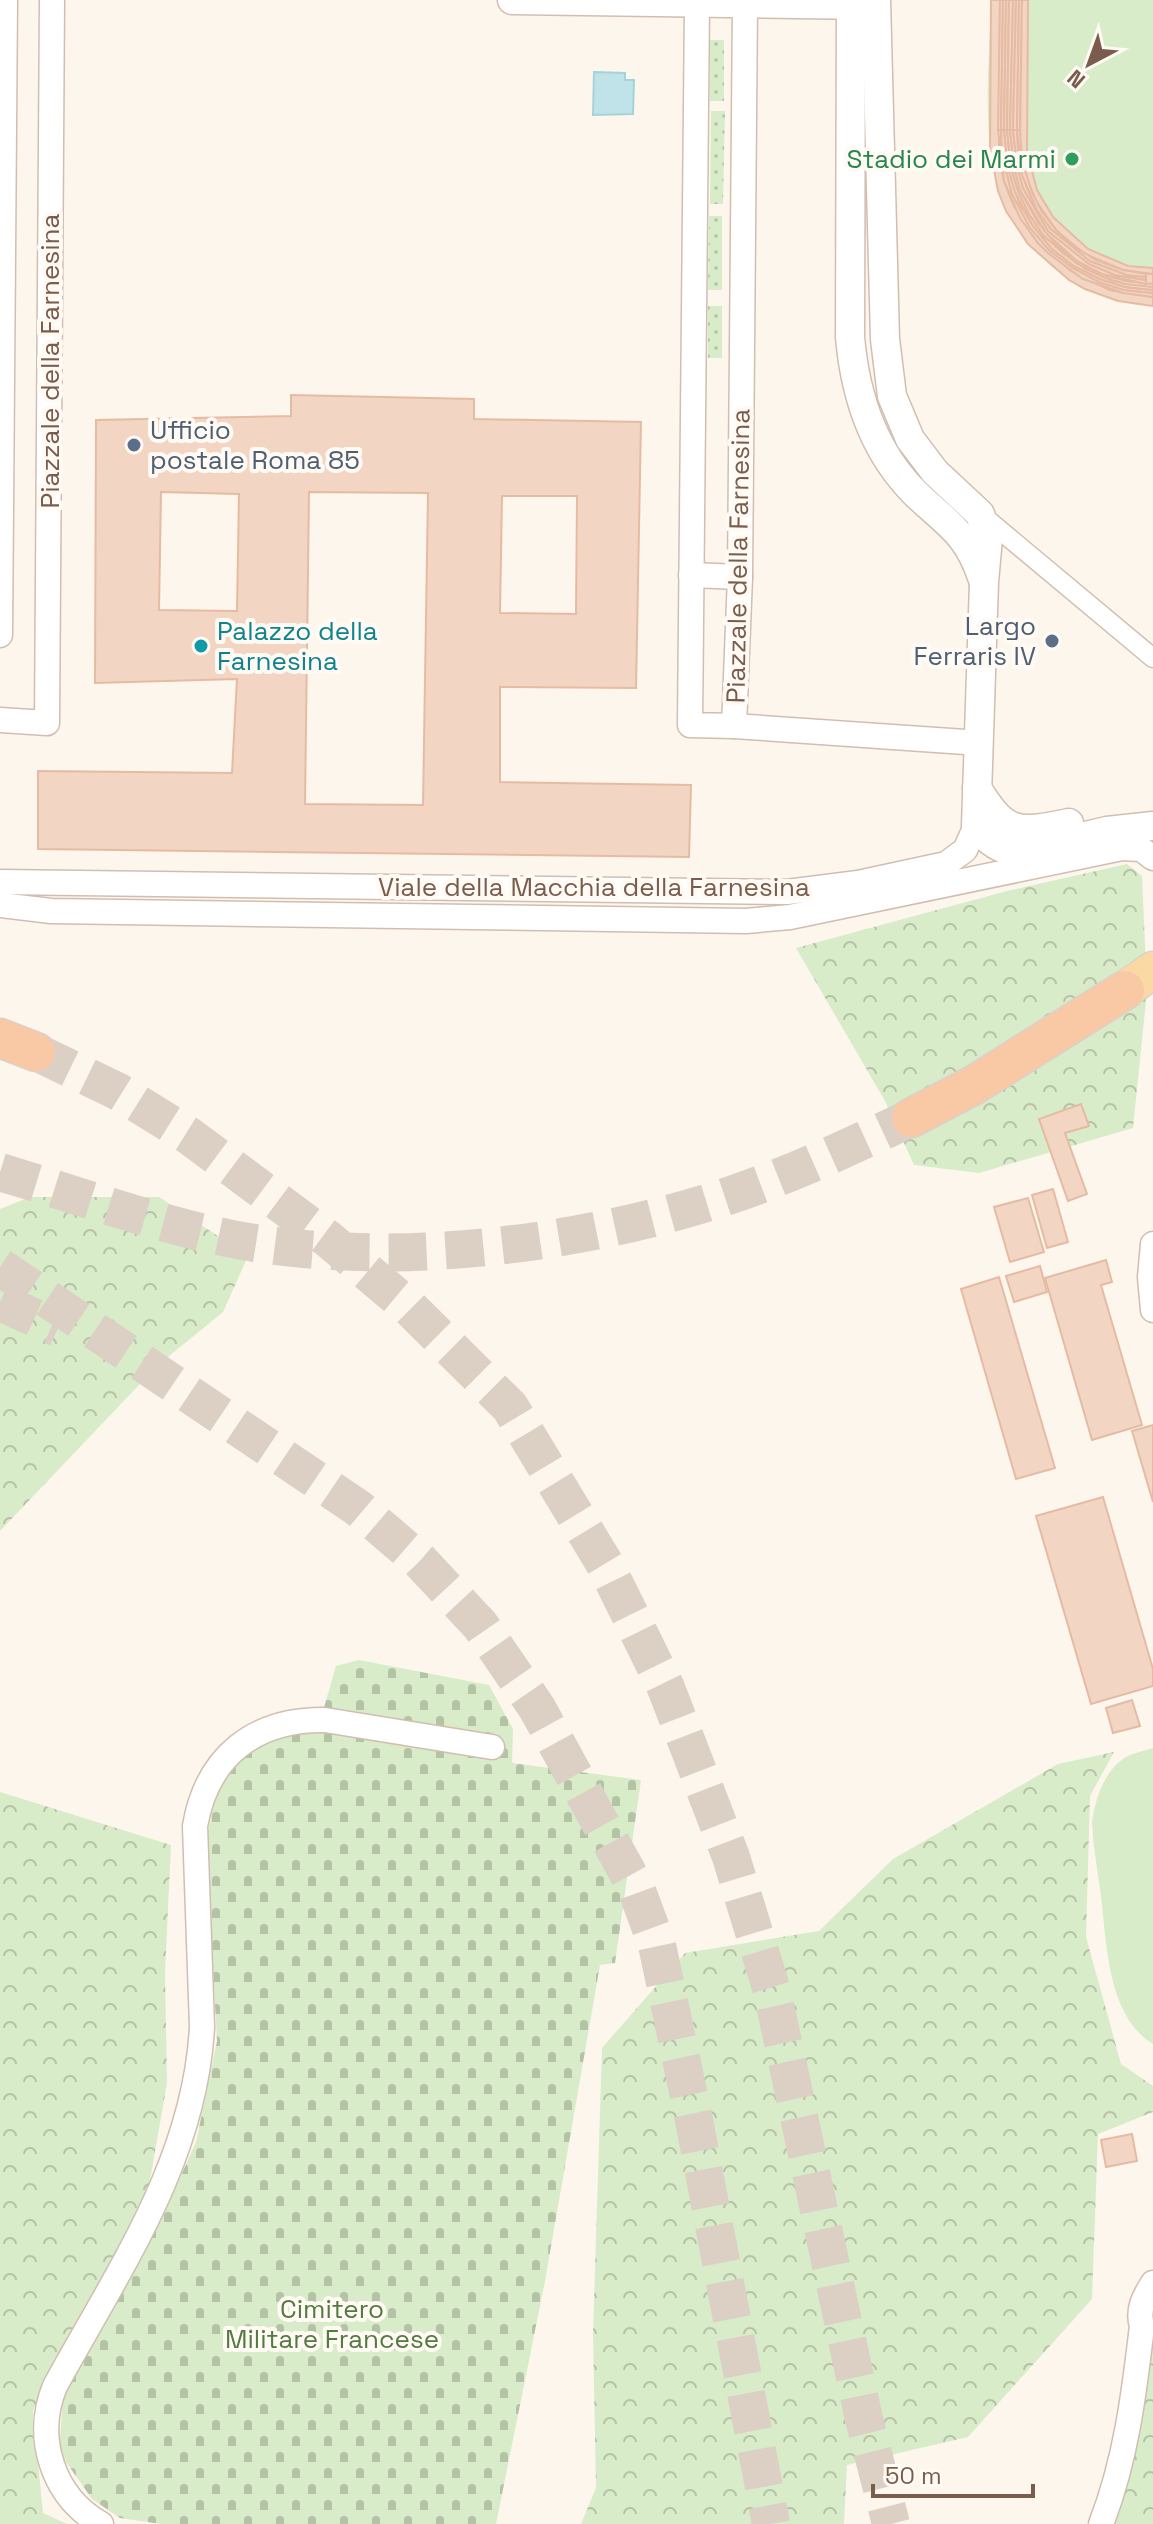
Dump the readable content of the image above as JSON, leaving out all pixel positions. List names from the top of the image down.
{
  "streets": {
    "street": ["Piazzale della Farnesina", "Viale della Macchia della Farnesina"]
  },
  "parks": ["Cimitero Militare Francese"],
  "places": [
    "Stadio dei Marmi",
    "Ufficio postale Roma 85",
    "Largo Ferraris IV",
    "Palazzo della Farnesina"
  ],
  "scale_bar": "50 m",
  "north": "bottom left"
}
